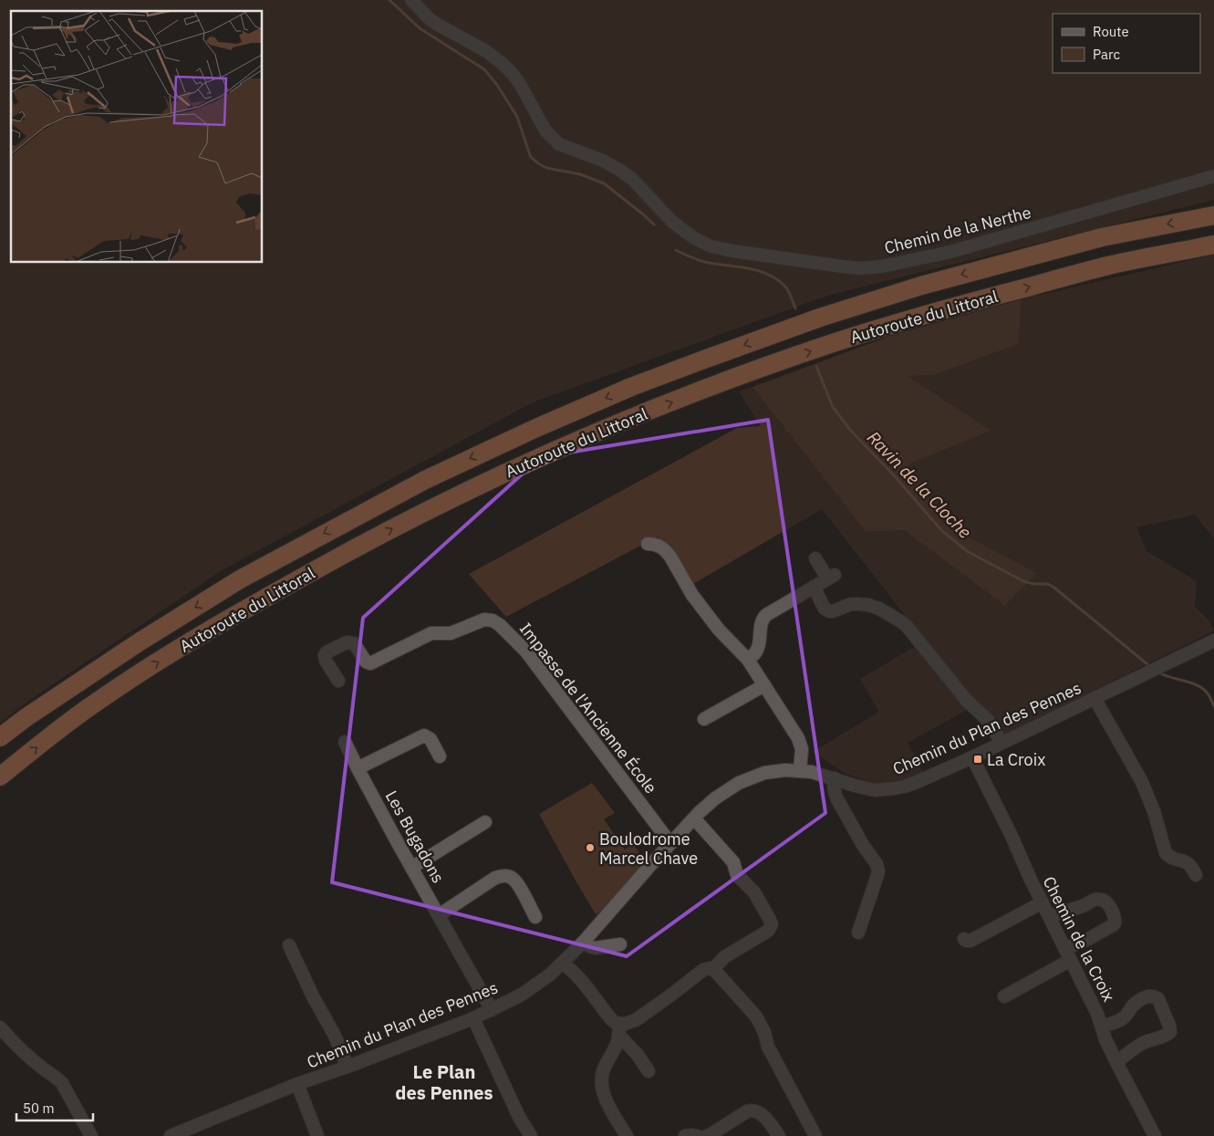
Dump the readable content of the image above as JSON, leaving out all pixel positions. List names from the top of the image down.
{
  "streets": {
    "highway": ["Autoroute du Littoral"],
    "street": [
      "Chemin de la Nerthe",
      "Impasse de l'Ancienne École",
      "Chemin du Plan des Pennes",
      "Les Bugadons",
      "Chemin de la Croix"
    ]
  },
  "crossings": [
    ["Impasse de l'Ancienne École", "Chemin du Plan des Pennes"],
    ["Chemin du Plan des Pennes", "Les Bugadons"],
    ["Chemin du Plan des Pennes", "Chemin de la Croix"]
  ],
  "districts": ["Le Plan des Pennes"],
  "water": ["Ravin de la Cloche"],
  "places": {
    "transit": ["La Croix"],
    "other": ["Boulodrome Marcel Chave"]
  },
  "legend": ["Route", "Parc"],
  "scale_bar": "50 m"
}
